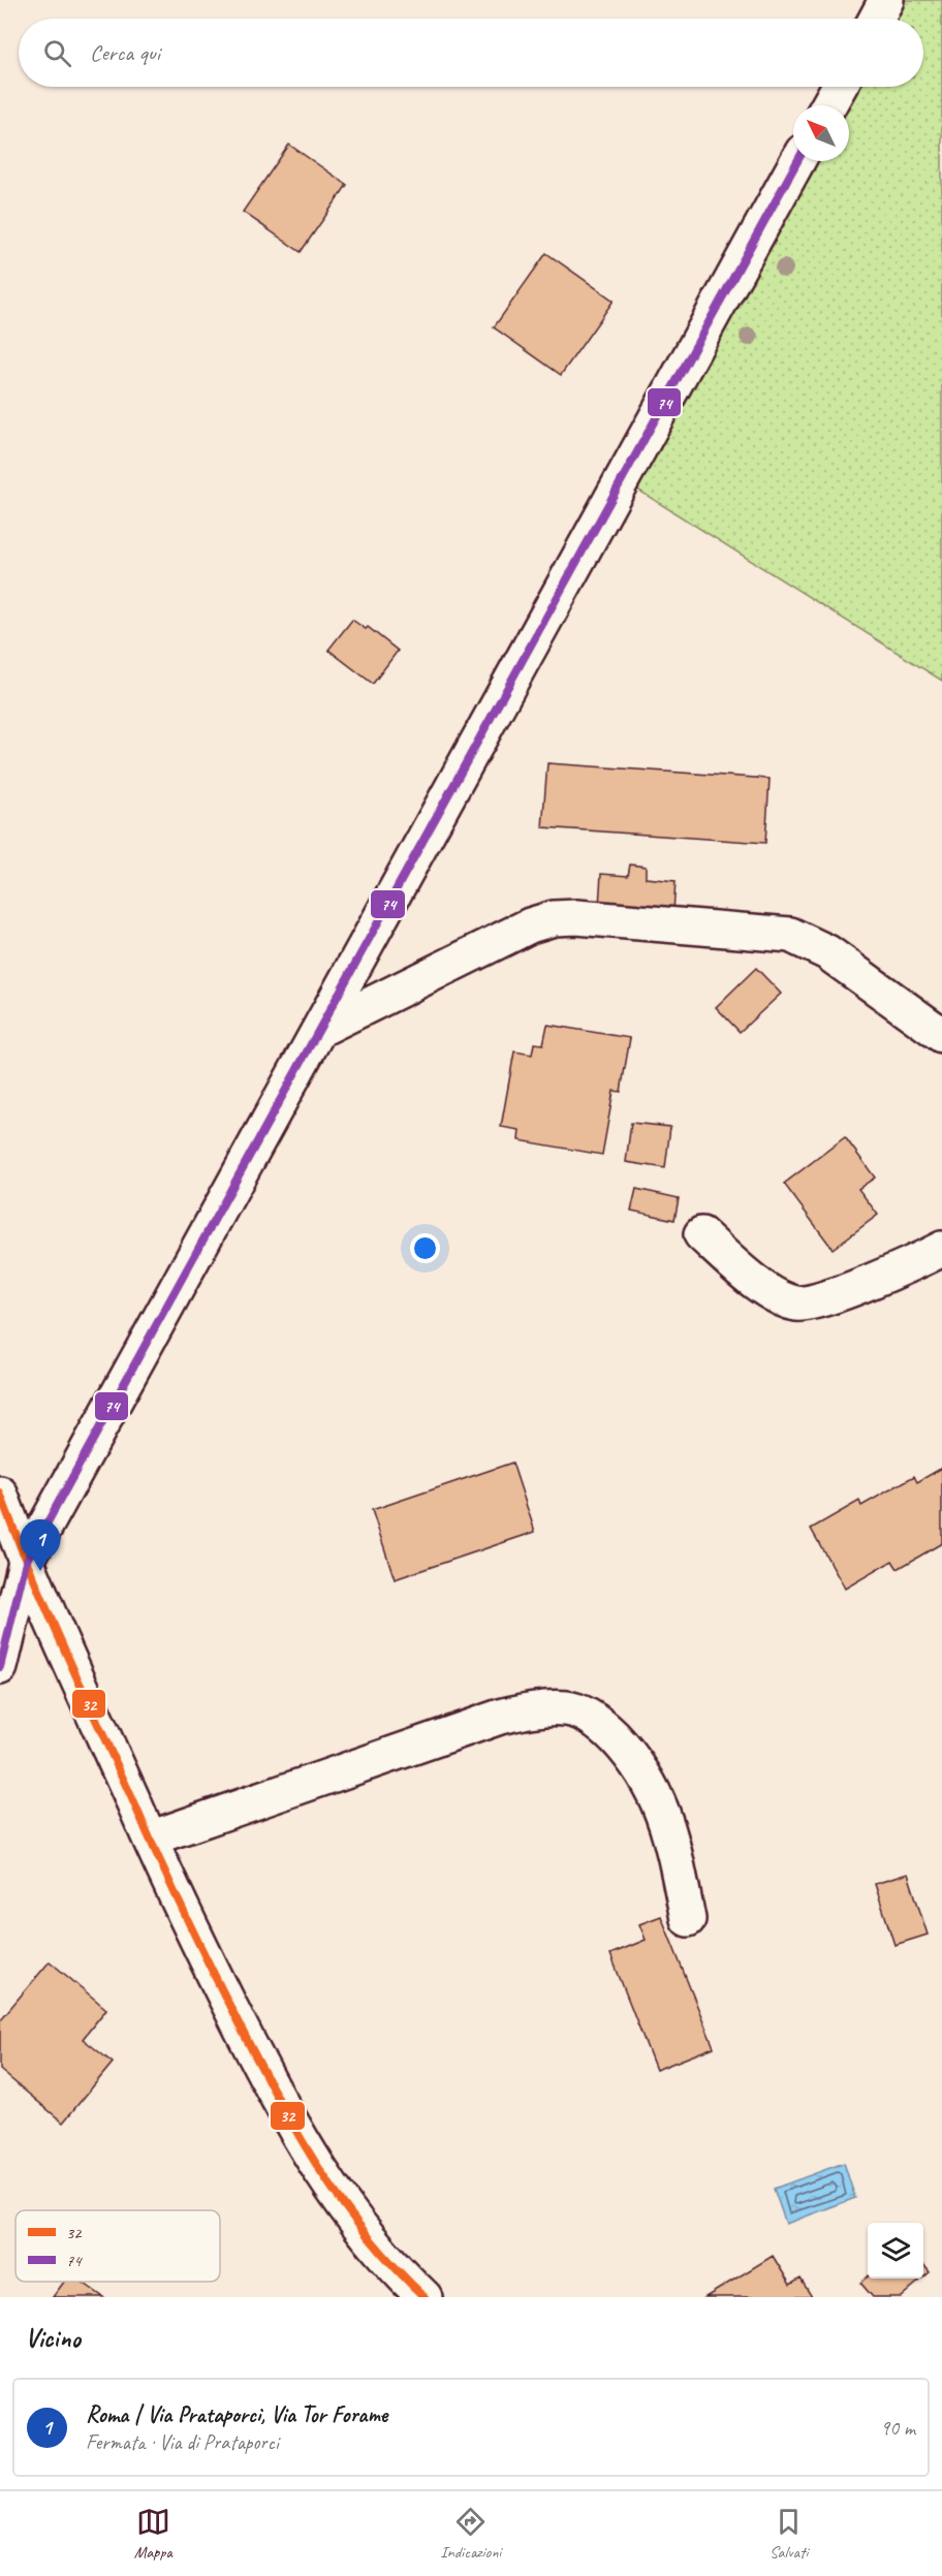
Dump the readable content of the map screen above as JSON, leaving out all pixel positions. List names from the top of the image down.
{
  "lines": ["transit line 74", "transit line 32"],
  "legend": ["32", "74"],
  "north": "top left",
  "page": {
    "search": "Cerca qui",
    "pins": "1",
    "heading": "Vicino",
    "list": [
      {
        "mark": "1",
        "name": "Roma | Via Prataporci, Via Tor Forame",
        "note": "Fermata · Via di Prataporci",
        "value": "90 m"
      }
    ],
    "nav": ["Mappa", "Indicazioni", "Salvati"]
  }
}
